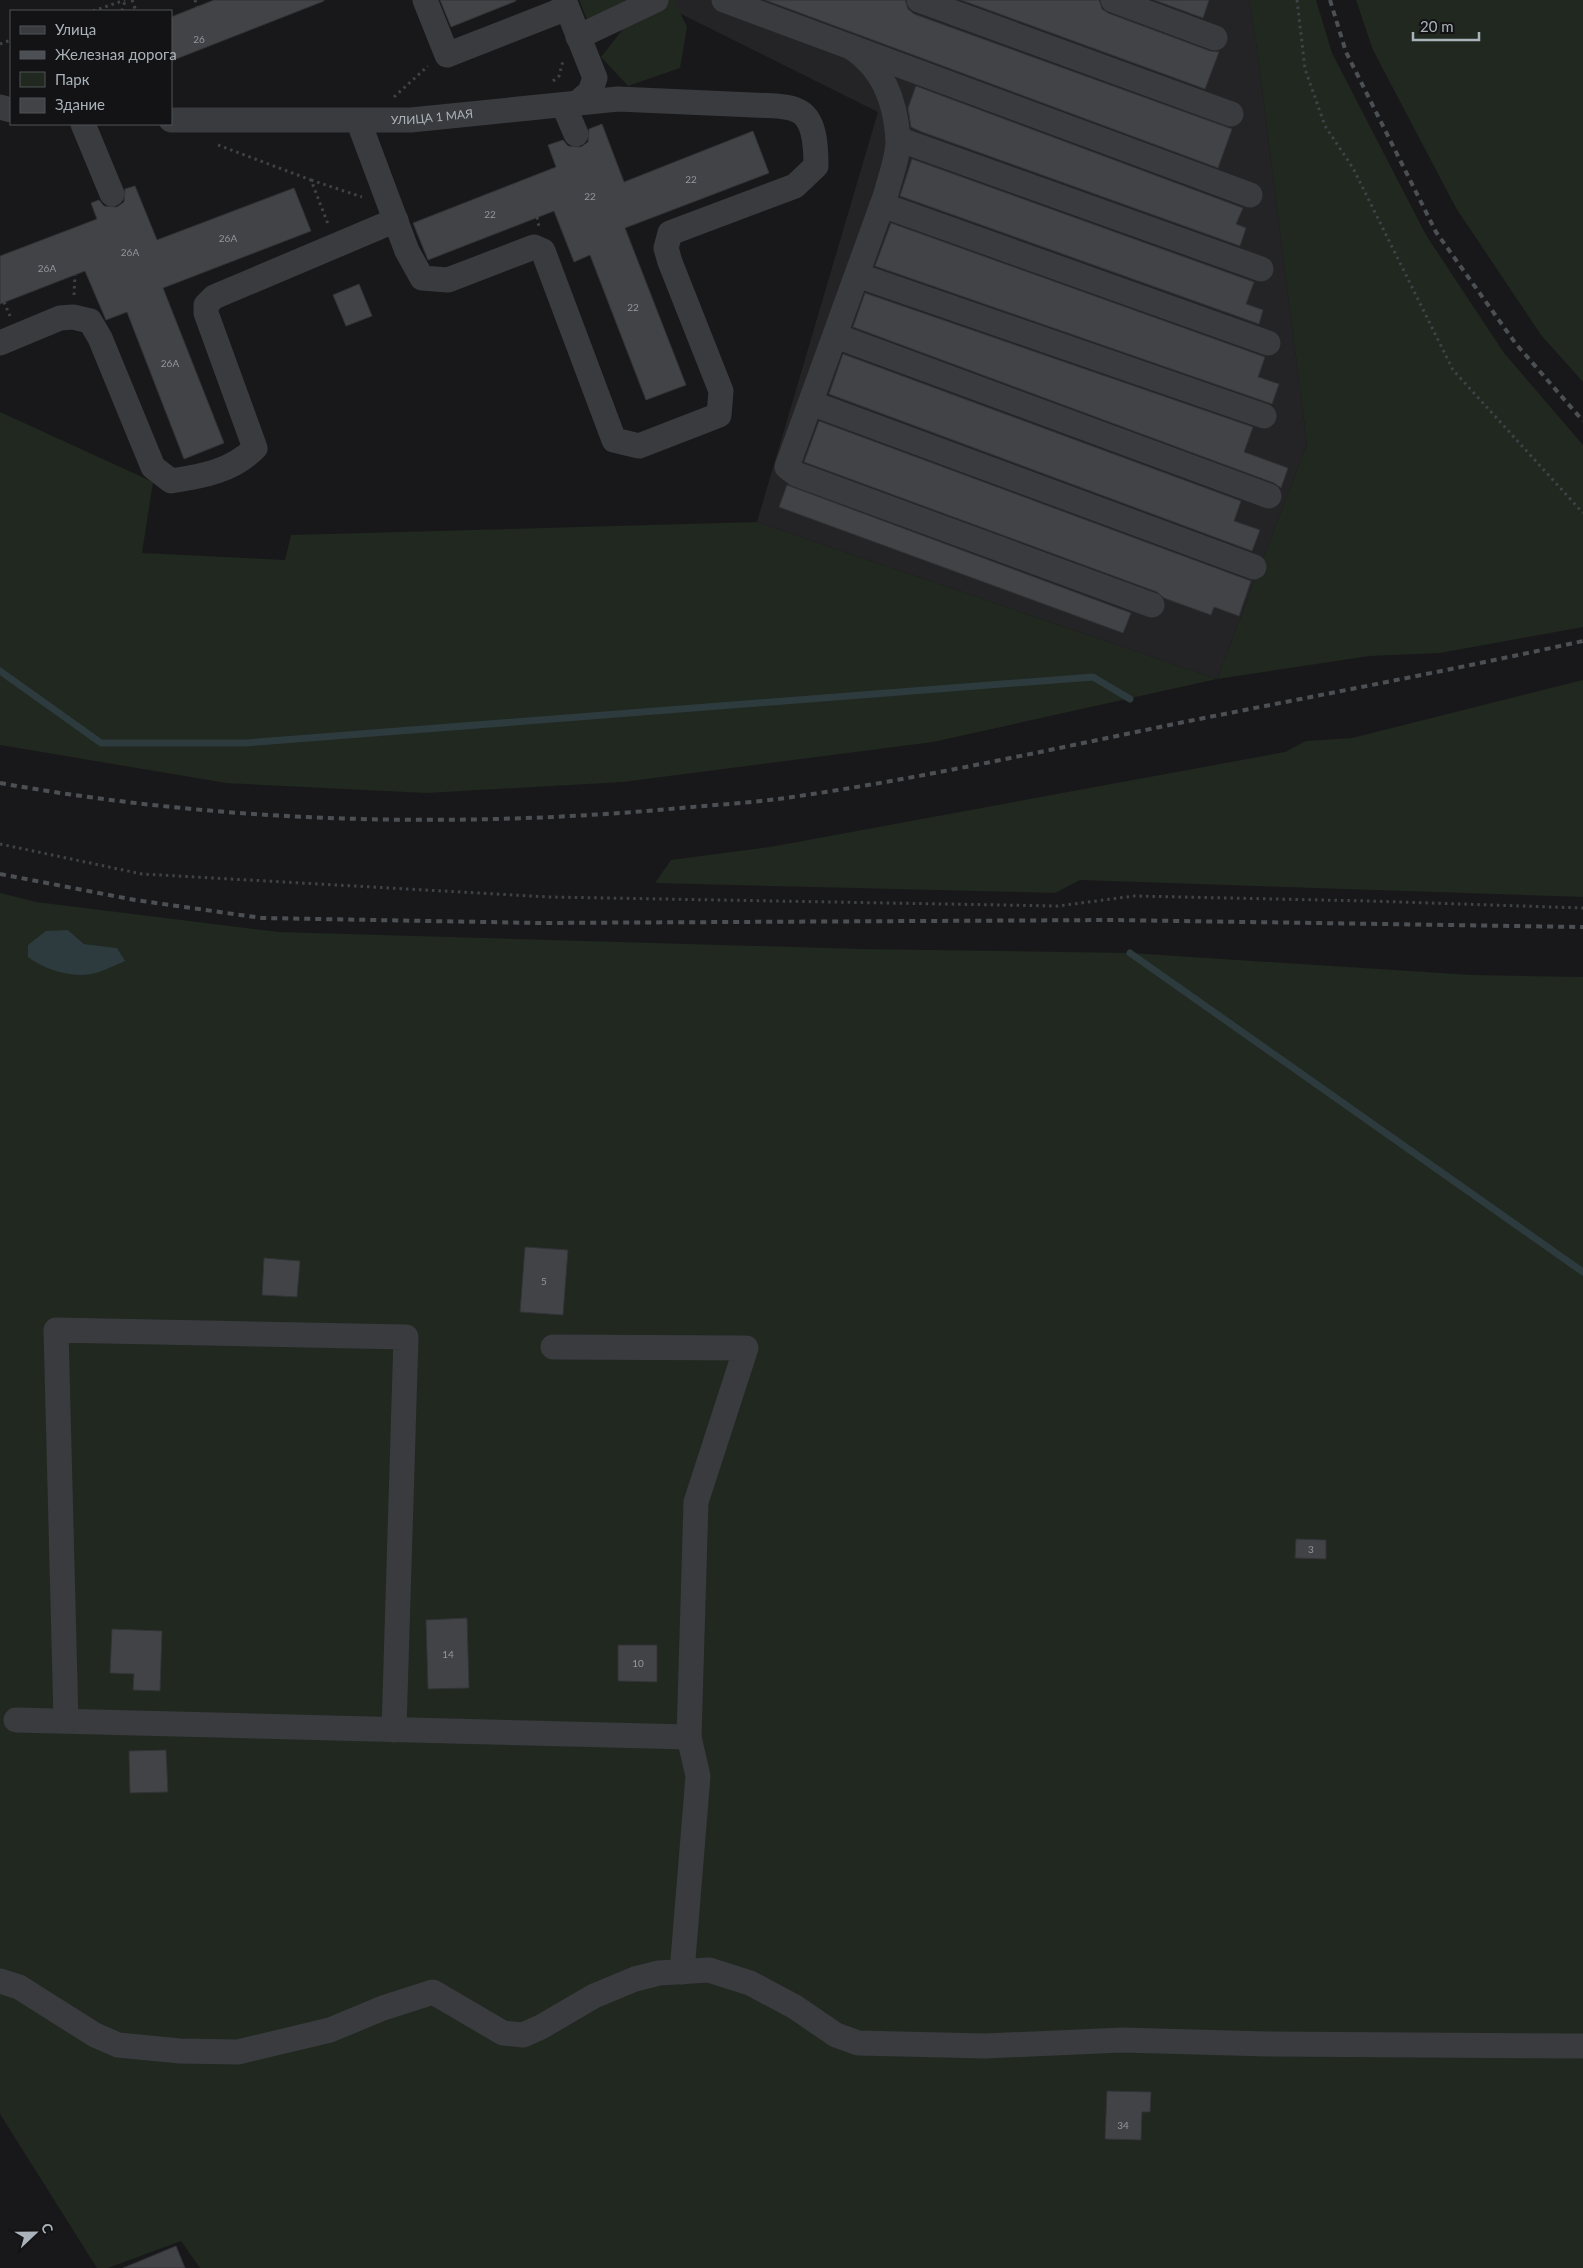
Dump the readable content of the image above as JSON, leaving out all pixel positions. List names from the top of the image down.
{
  "streets": {
    "street": ["УЛИЦА 1 МАЯ"]
  },
  "house_numbers": [
    "26",
    "22",
    "22",
    "22",
    "26А",
    "26А",
    "26А",
    "22",
    "26А",
    "5",
    "3",
    "14",
    "10",
    "34"
  ],
  "legend": [
    "Улица",
    "Железная дорога",
    "Парк",
    "Здание"
  ],
  "scale_bar": "20 m",
  "north": "right"
}
